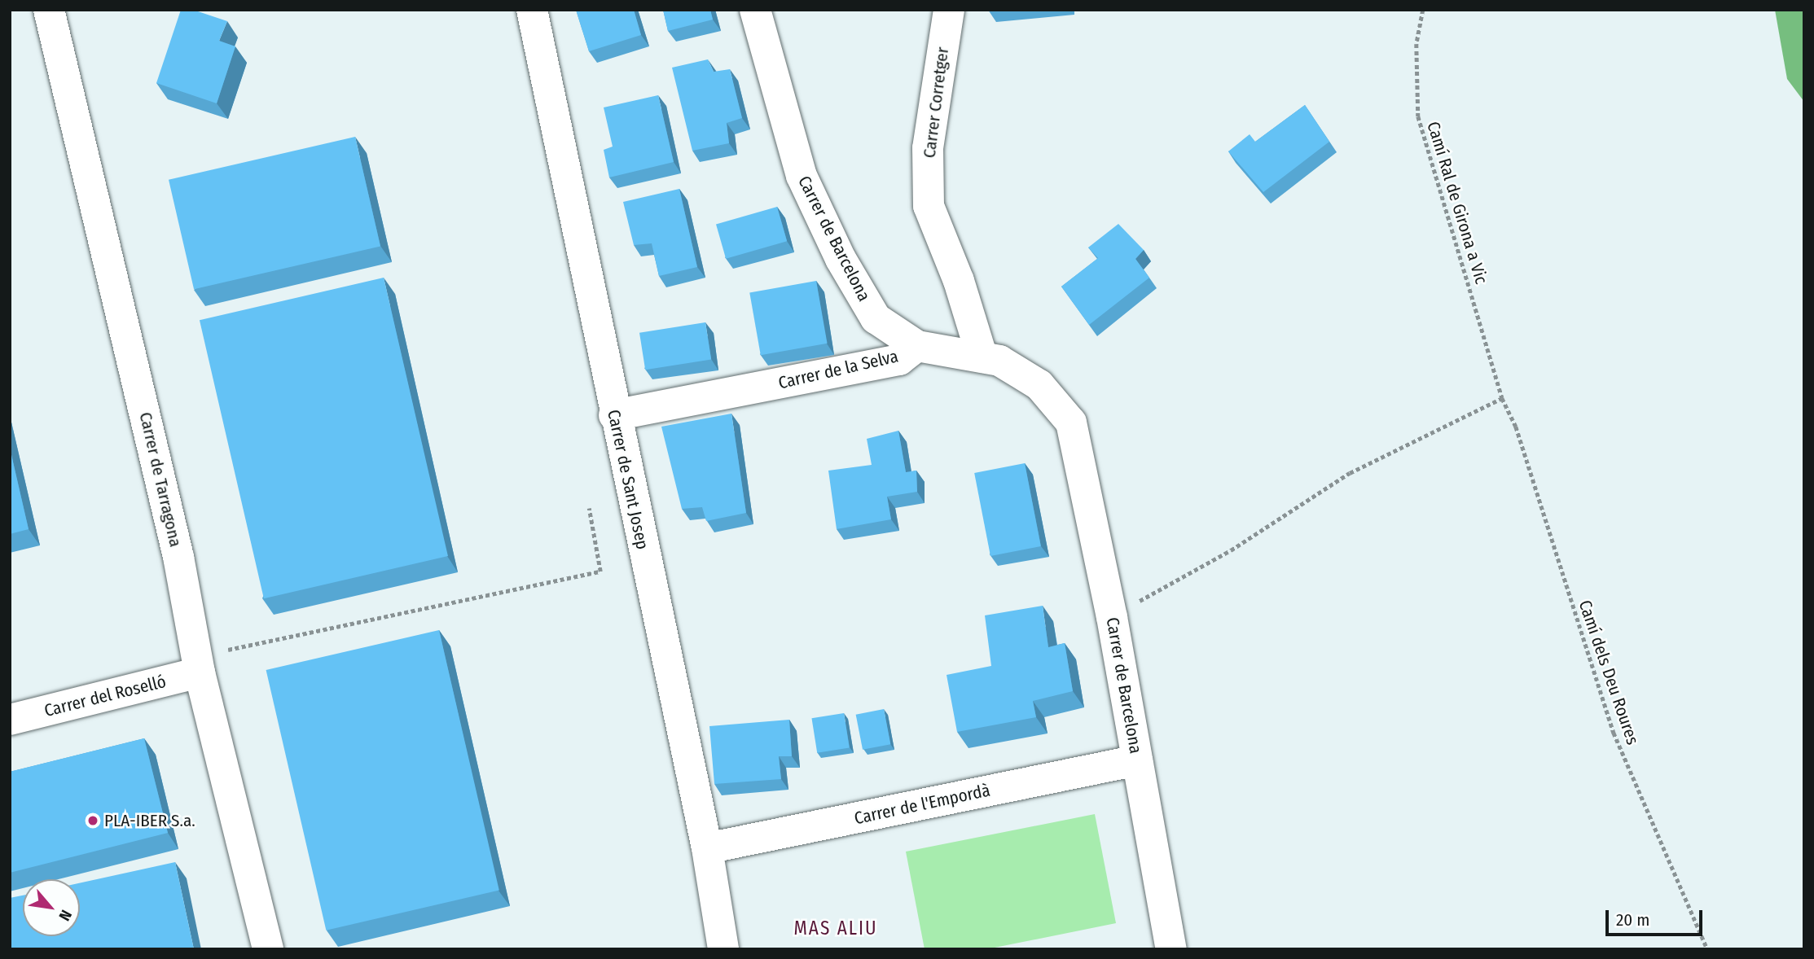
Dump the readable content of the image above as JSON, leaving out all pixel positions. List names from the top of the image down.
{
  "streets": {
    "street": [
      "Carrer Corretger",
      "Carrer de Barcelona",
      "Carrer de la Selva",
      "Carrer de Tarragona",
      "Carrer de Sant Josep",
      "Carrer del Roselló",
      "Carrer de l'Empordà"
    ],
    "path": ["Camí Ral de Girona a Vic", "Camí dels Deu Roures"]
  },
  "crossings": [
    ["Carrer Corretger", "Carrer de la Selva"],
    ["Camí Ral de Girona a Vic", "Camí dels Deu Roures"],
    ["Carrer de Barcelona", "Carrer de la Selva"],
    ["Carrer de Barcelona", "Carrer de l'Empordà"],
    ["Carrer de la Selva", "Carrer de Sant Josep"],
    ["Carrer de Tarragona", "Carrer del Roselló"],
    ["Carrer de Sant Josep", "Carrer de l'Empordà"]
  ],
  "districts": ["MAS ALIU"],
  "places": ["PLA-IBER S.a."],
  "scale_bar": "20 m",
  "north": "bottom right"
}
